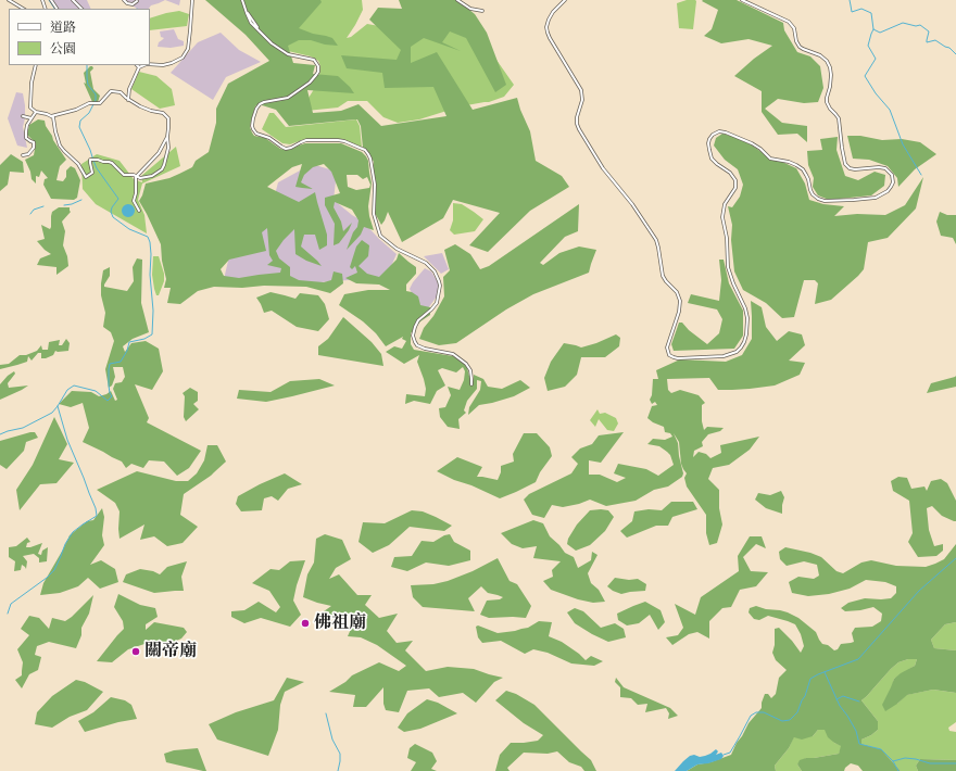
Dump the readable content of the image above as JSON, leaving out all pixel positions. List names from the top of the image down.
{
  "places": ["佛祖廟", "關帝廟"],
  "legend": ["道路", "公園"]
}
